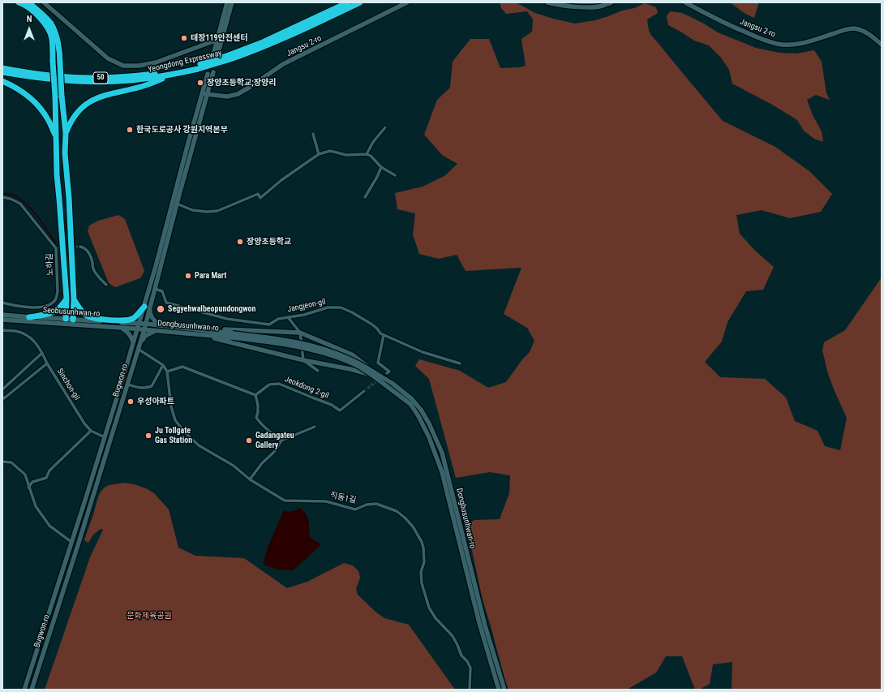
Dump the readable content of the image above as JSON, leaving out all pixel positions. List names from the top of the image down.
{
  "streets": {
    "highway": ["Yeongdong Expressway", "50"],
    "street": [
      "Jangsu 2-ro",
      "노하길",
      "Jangjeon-gil",
      "Seobusunhwan-ro",
      "Dongbusunhwan-ro",
      "Bugwon-ro",
      "Sinchon-gil",
      "Jeokdong 2-gil",
      "직동1길"
    ]
  },
  "crossings": [
    ["Jangsu 2-ro", "Bugwon-ro"],
    ["Jangjeon-gil", "Bugwon-ro"],
    ["Seobusunhwan-ro", "Dongbusunhwan-ro"],
    ["Seobusunhwan-ro", "Bugwon-ro"],
    ["Dongbusunhwan-ro", "Bugwon-ro"],
    ["Bugwon-ro", "Sinchon-gil"],
    ["Bugwon-ro", "직동1길"]
  ],
  "parks": ["문화체육공원"],
  "places": [
    "태장119안전센터",
    "장양초등학교;장양리",
    "한국도로공사 강원지역본부",
    "장양초등학교",
    "Para Mart",
    "Segyehwalbeopundongwon",
    "우성아파트",
    "Ju Tollgate Gas Station",
    "Gadangateu Gallery"
  ],
  "north": "top"
}
